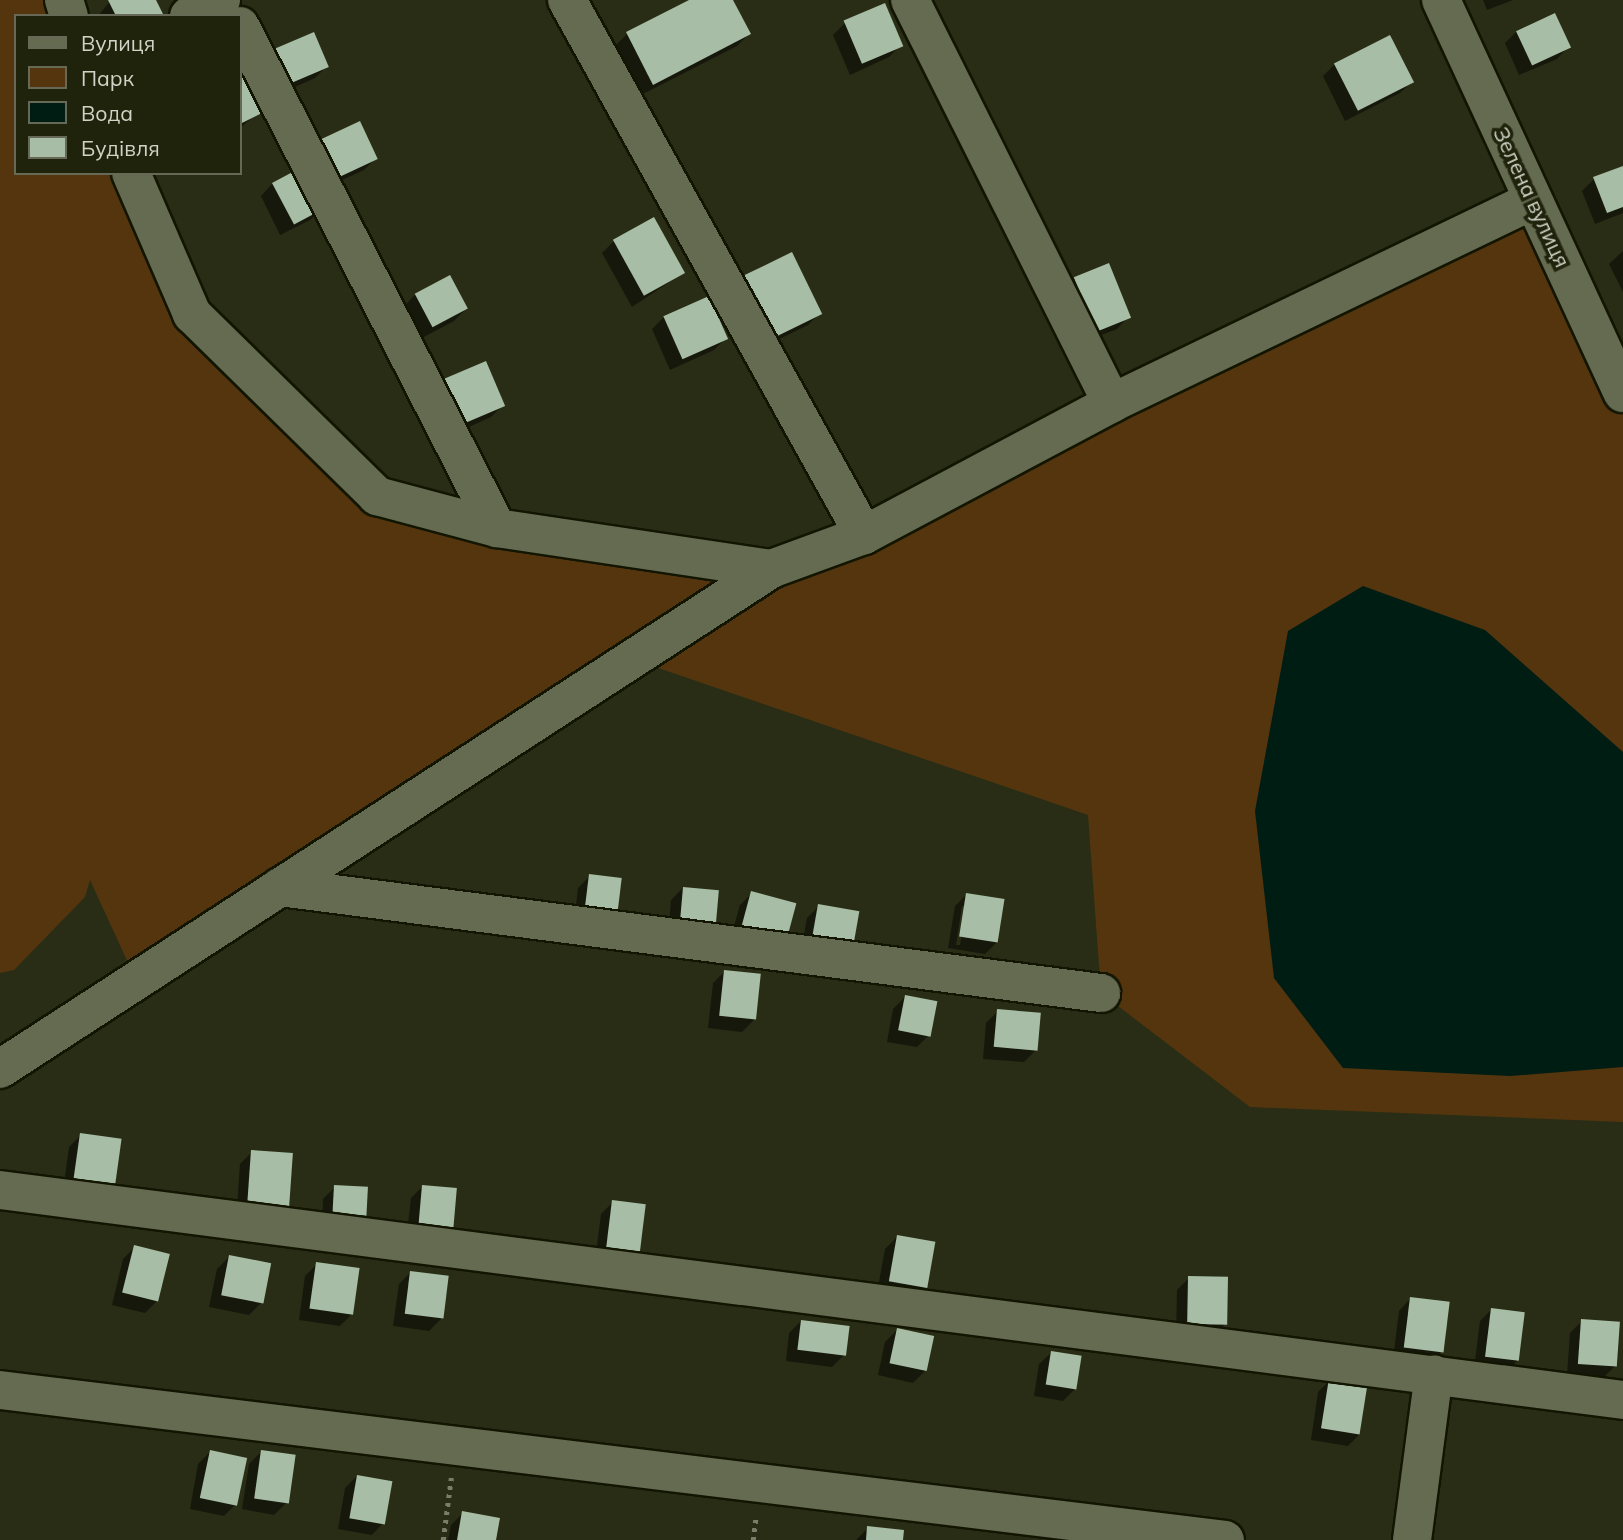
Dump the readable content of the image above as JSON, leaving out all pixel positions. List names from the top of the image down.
{
  "streets": {
    "street": ["Зелена вулиця"]
  },
  "legend": [
    "Вулиця",
    "Парк",
    "Вода",
    "Будівля"
  ]
}
